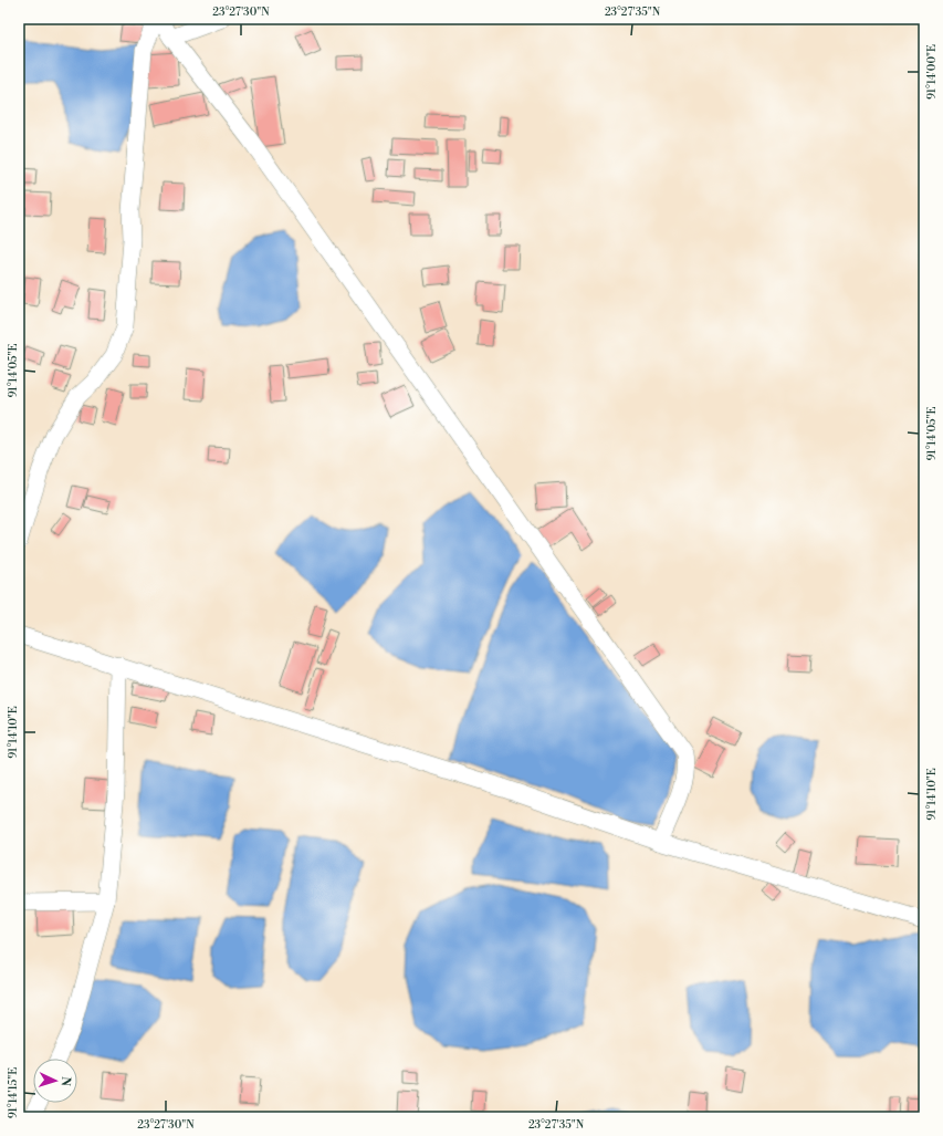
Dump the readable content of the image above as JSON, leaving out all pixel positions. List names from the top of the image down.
{
  "north": "right",
  "coordinates": [
    "23°27'30\"N",
    "23°27'35\"N",
    "91°14'00\"E",
    "91°14'05\"E",
    "91°14'10\"E",
    "91°14'15\"E"
  ]
}
